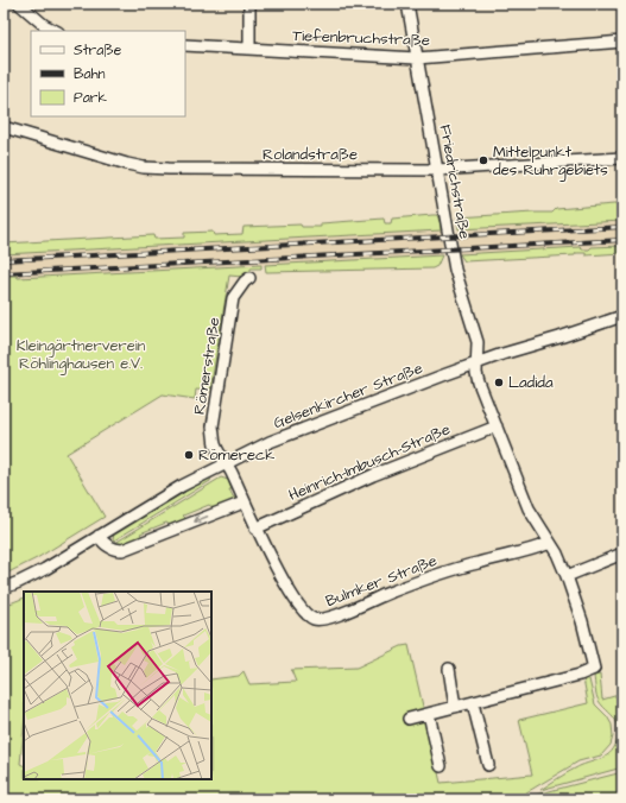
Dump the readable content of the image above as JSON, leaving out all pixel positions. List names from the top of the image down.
{
  "streets": {
    "street": [
      "Tiefenbruchstraße",
      "Rolandstraße",
      "Friedrichstraße",
      "Römerstraße",
      "Gelsenkircher Straße",
      "Heinrich-Imbusch-Straße",
      "Bulmker Straße"
    ]
  },
  "crossings": [
    ["Tiefenbruchstraße", "Friedrichstraße"],
    ["Rolandstraße", "Friedrichstraße"],
    ["Friedrichstraße", "Gelsenkircher Straße"],
    ["Römerstraße", "Gelsenkircher Straße"],
    ["Römerstraße", "Bulmker Straße"],
    ["Gelsenkircher Straße", "Bulmker Straße"],
    ["Heinrich-Imbusch-Straße", "Bulmker Straße"]
  ],
  "parks": ["Kleingärtnerverein Röhlinghausen e.V."],
  "places": ["Mittelpunkt des Ruhrgebiets", "Ladida", "Römereck"],
  "legend": ["Straße", "Bahn", "Park"]
}
